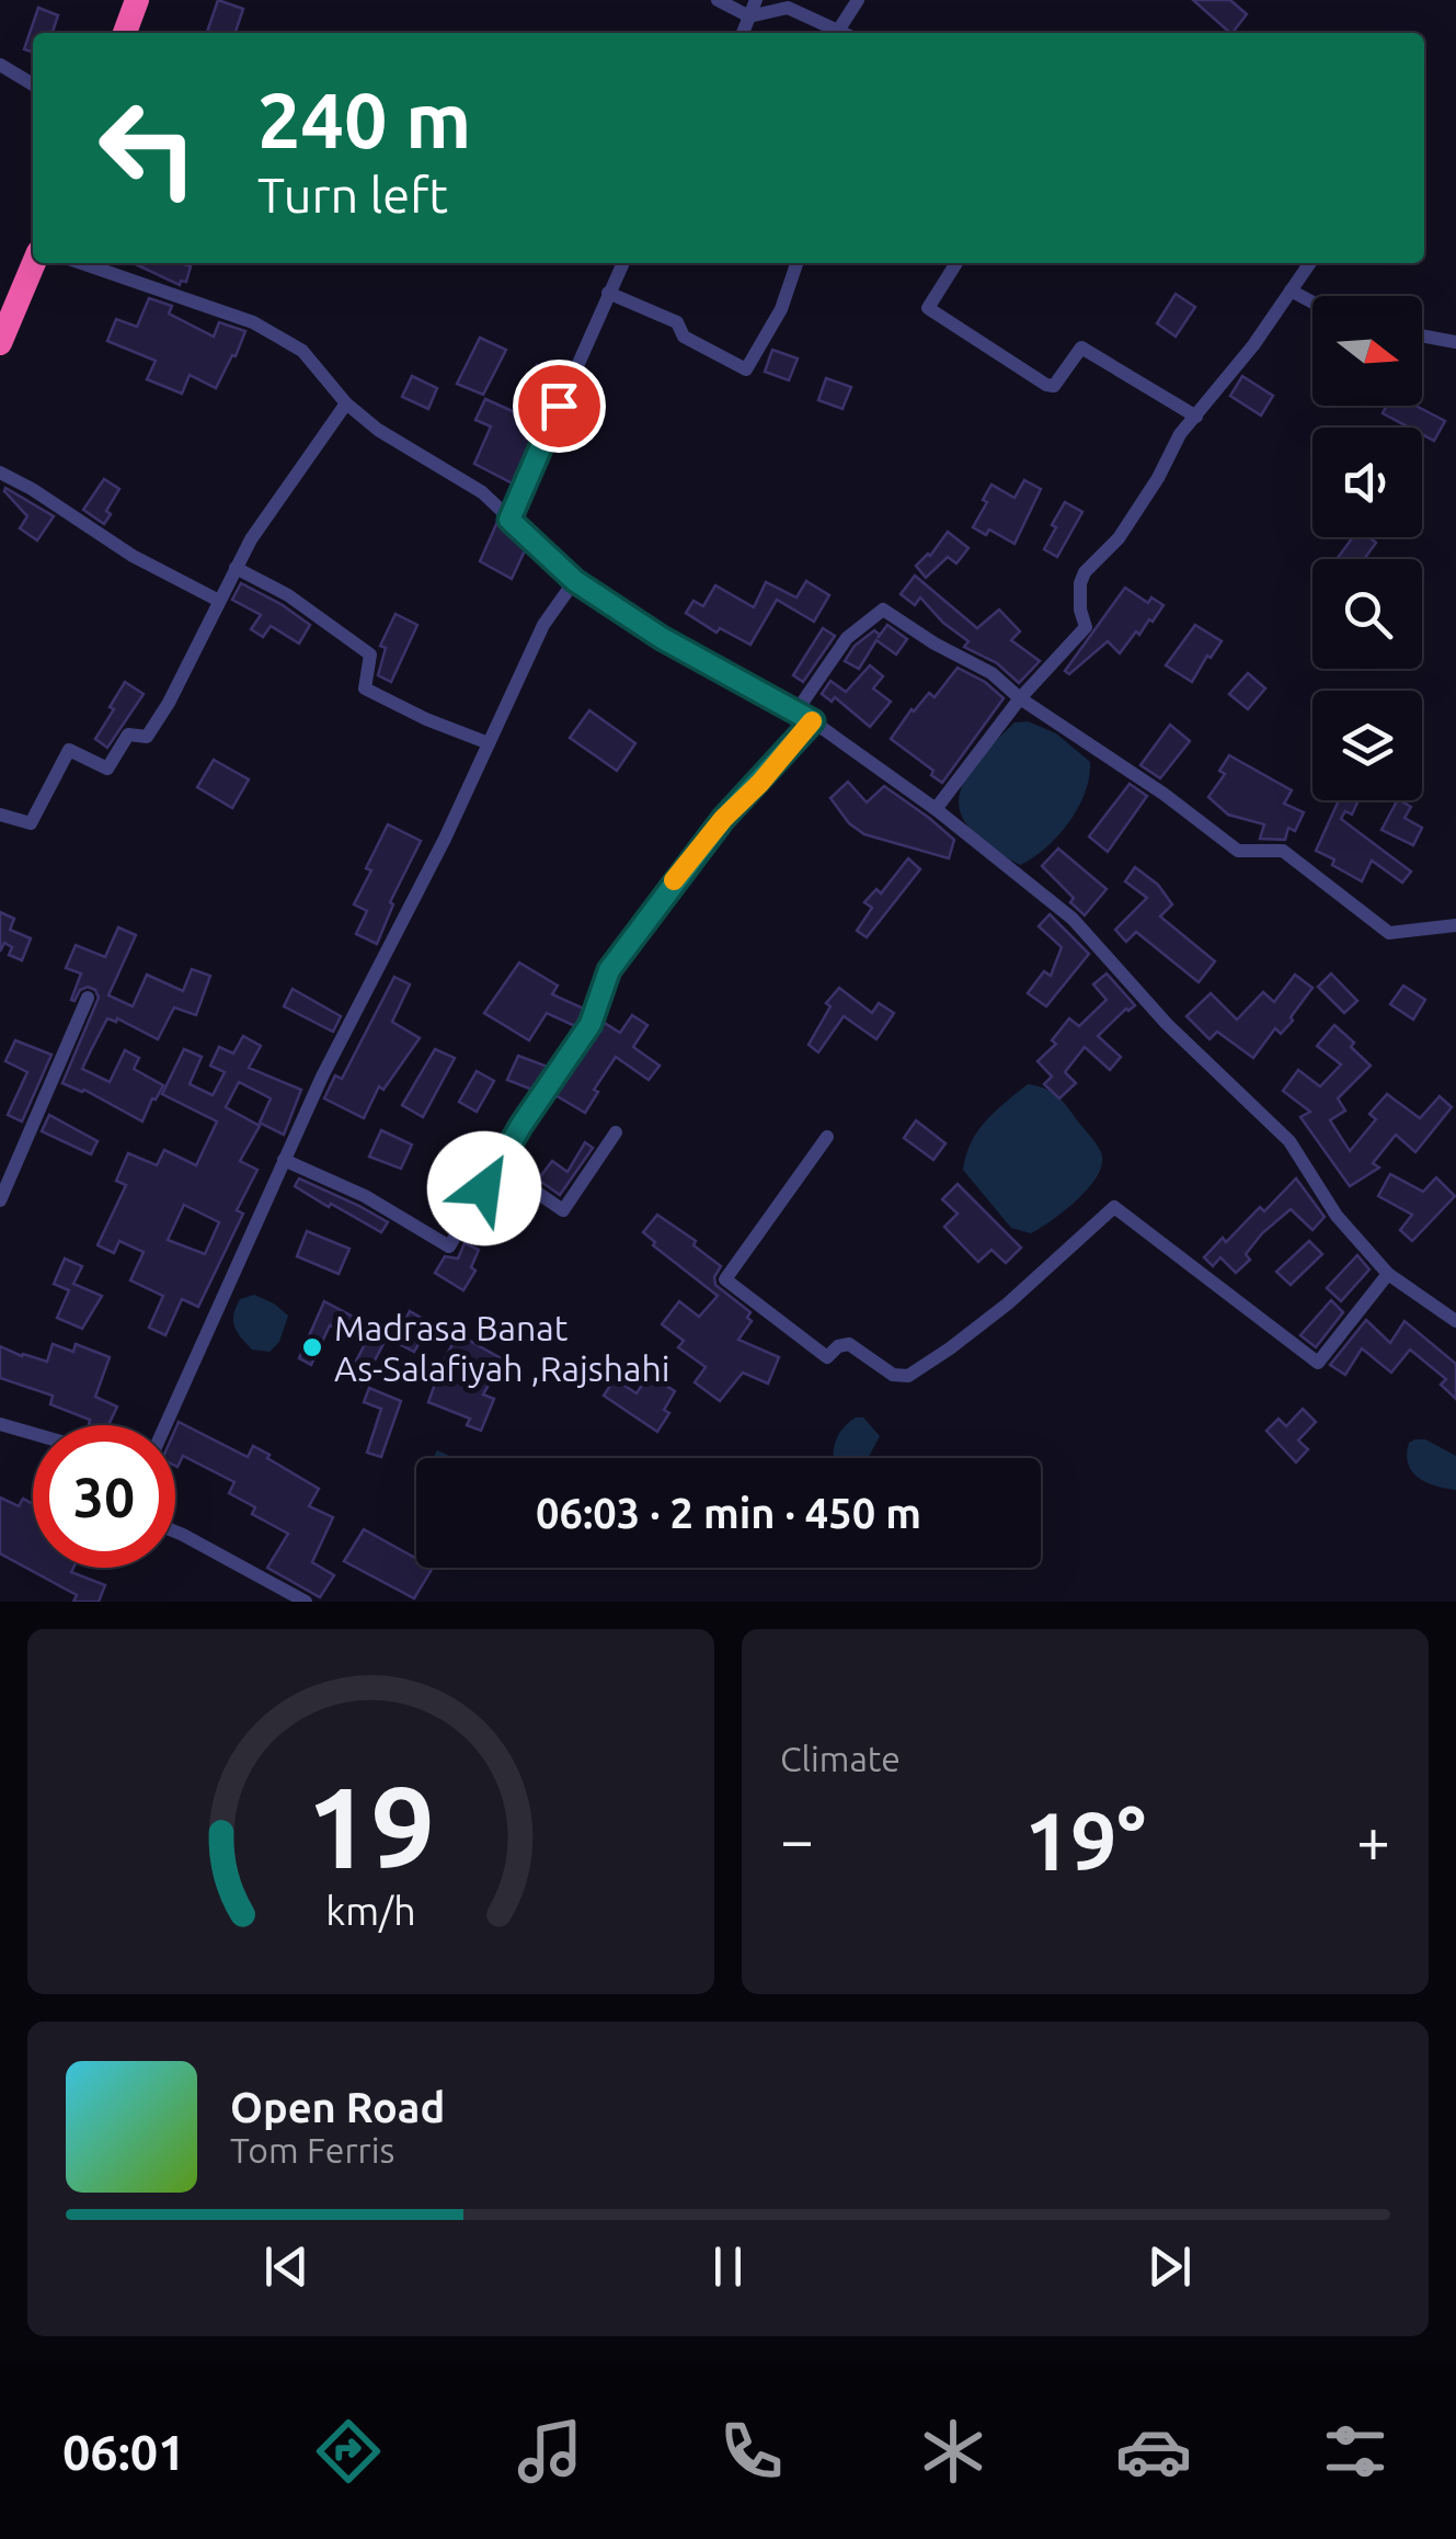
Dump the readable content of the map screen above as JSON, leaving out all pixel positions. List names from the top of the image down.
{
  "places": ["Madrasa Banat As-Salafiyah ,Rajshahi"],
  "north": "right",
  "page": {
    "turn": ["240 m", "Turn left"],
    "limit": "30",
    "trip": "06:03 · 2 min · 450 m",
    "tile": "Climate",
    "heat": ["−", "19°", "+"],
    "song": ["Open Road", "Tom Ferris"],
    "tabs": "06:01",
    "gauge": ["19", "km/h"]
  }
}
